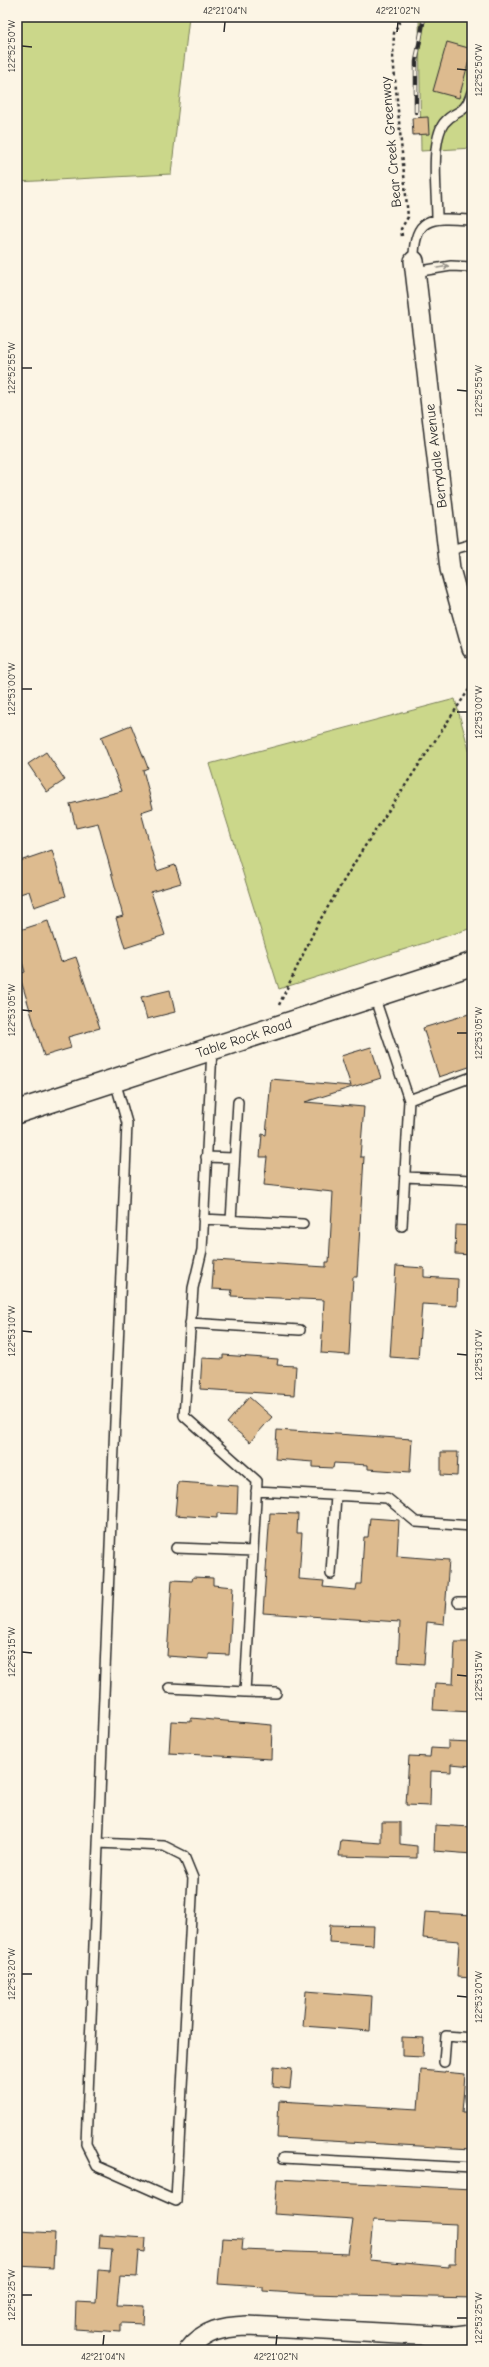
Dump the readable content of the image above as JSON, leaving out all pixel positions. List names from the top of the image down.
{
  "streets": {
    "main road": ["Table Rock Road"],
    "street": ["Berrydale Avenue"],
    "path": ["Bear Creek Greenway"]
  },
  "crossings": [
    ["Bear Creek Greenway", "Berrydale Avenue"]
  ],
  "coordinates": [
    "42°21'04\"N",
    "42°21'02\"N",
    "122°52'50\"W",
    "122°52'55\"W",
    "122°53'00\"W",
    "122°53'05\"W",
    "122°53'10\"W",
    "122°53'15\"W",
    "122°53'20\"W",
    "122°53'25\"W"
  ]
}
